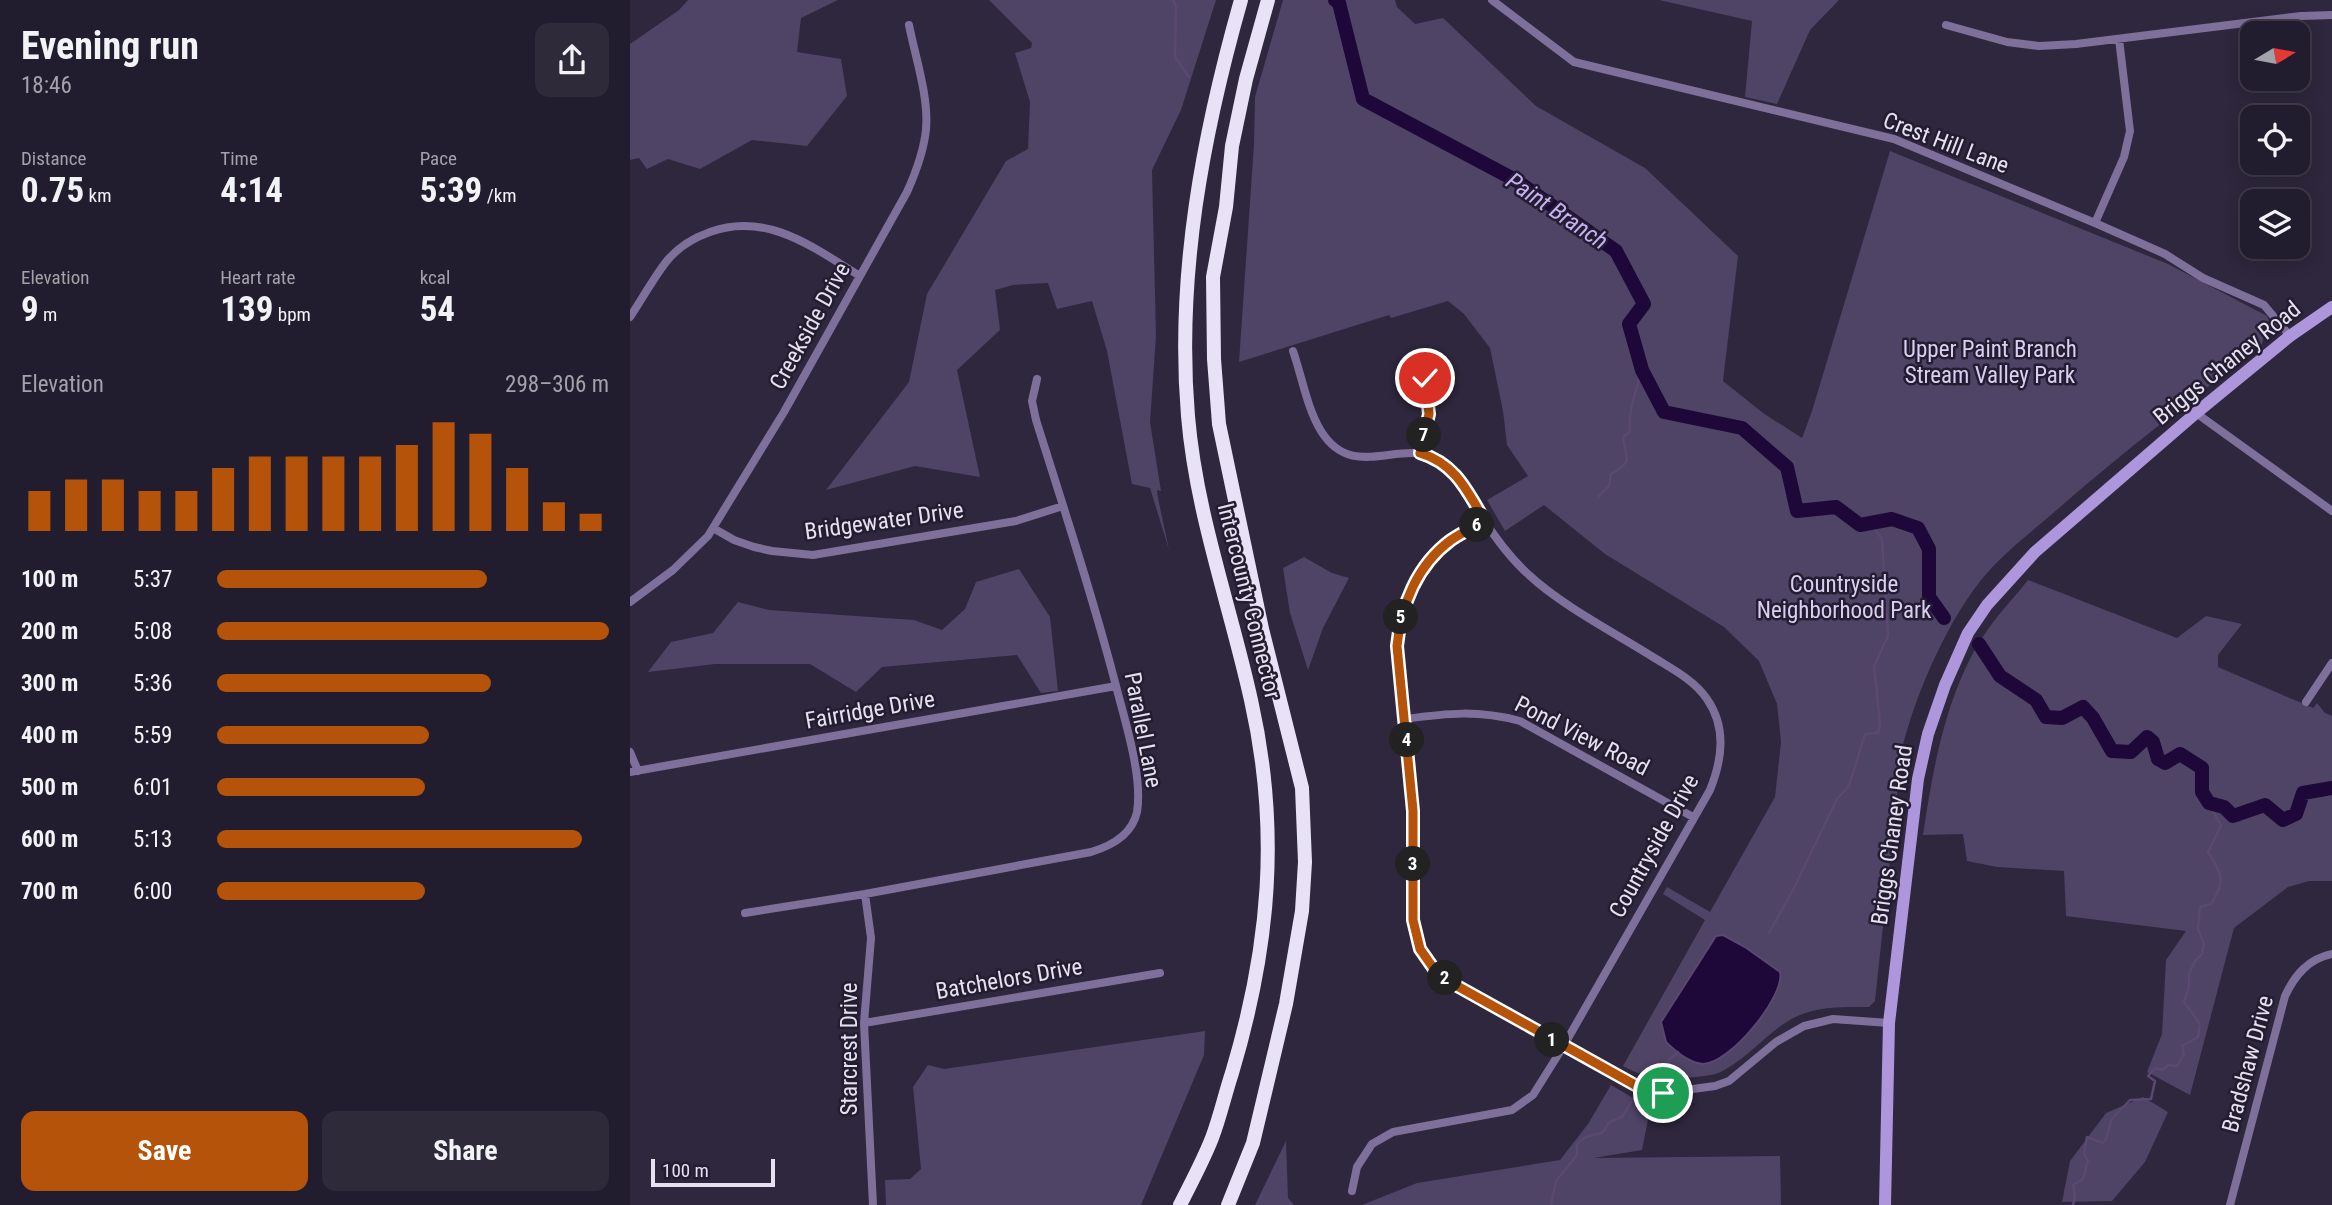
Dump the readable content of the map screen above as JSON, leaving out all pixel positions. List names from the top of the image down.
{
  "streets": {
    "highway": ["Intercounty Connector"],
    "main road": ["Briggs Chaney Road"],
    "street": [
      "Crest Hill Lane",
      "Creekside Drive",
      "Bridgewater Drive",
      "Fairridge Drive",
      "Parallel Lane",
      "Pond View Road",
      "Countryside Drive",
      "Batchelors Drive",
      "Starcrest Drive",
      "Bradshaw Drive"
    ]
  },
  "crossings": [
    ["Crest Hill Lane", "Briggs Chaney Road"],
    ["Creekside Drive", "Bridgewater Drive"],
    ["Bridgewater Drive", "Parallel Lane"],
    ["Fairridge Drive", "Parallel Lane"],
    ["Parallel Lane", "Starcrest Drive"],
    ["Pond View Road", "Countryside Drive"],
    ["Batchelors Drive", "Starcrest Drive"]
  ],
  "water": ["Paint Branch"],
  "parks": ["Upper Paint Branch Stream Valley Park", "Countryside Neighborhood Park"],
  "scale_bar": "100 m",
  "north": "right",
  "page": {
    "heading": ["Evening run", "18:46"],
    "stats": [
      ["Distance", "0.75 km"],
      ["Time", "4:14"],
      ["Pace", "5:39 /km"],
      ["Elevation", "9 m"],
      ["Heart rate", "139 bpm"],
      ["kcal", "54"]
    ],
    "chart": ["Elevation", "298–306 m"],
    "pins": [
      "7",
      "6",
      "5",
      "4",
      "3",
      "2",
      "1"
    ],
    "list": [
      {
        "name": "100 m",
        "note": "5:37"
      },
      {
        "name": "200 m",
        "note": "5:08"
      },
      {
        "name": "300 m",
        "note": "5:36"
      },
      {
        "name": "400 m",
        "note": "5:59"
      },
      {
        "name": "500 m",
        "note": "6:01"
      },
      {
        "name": "600 m",
        "note": "5:13"
      },
      {
        "name": "700 m",
        "note": "6:00"
      }
    ],
    "buttons": ["Save", "Share"],
    "scale": "100 m"
  }
}
